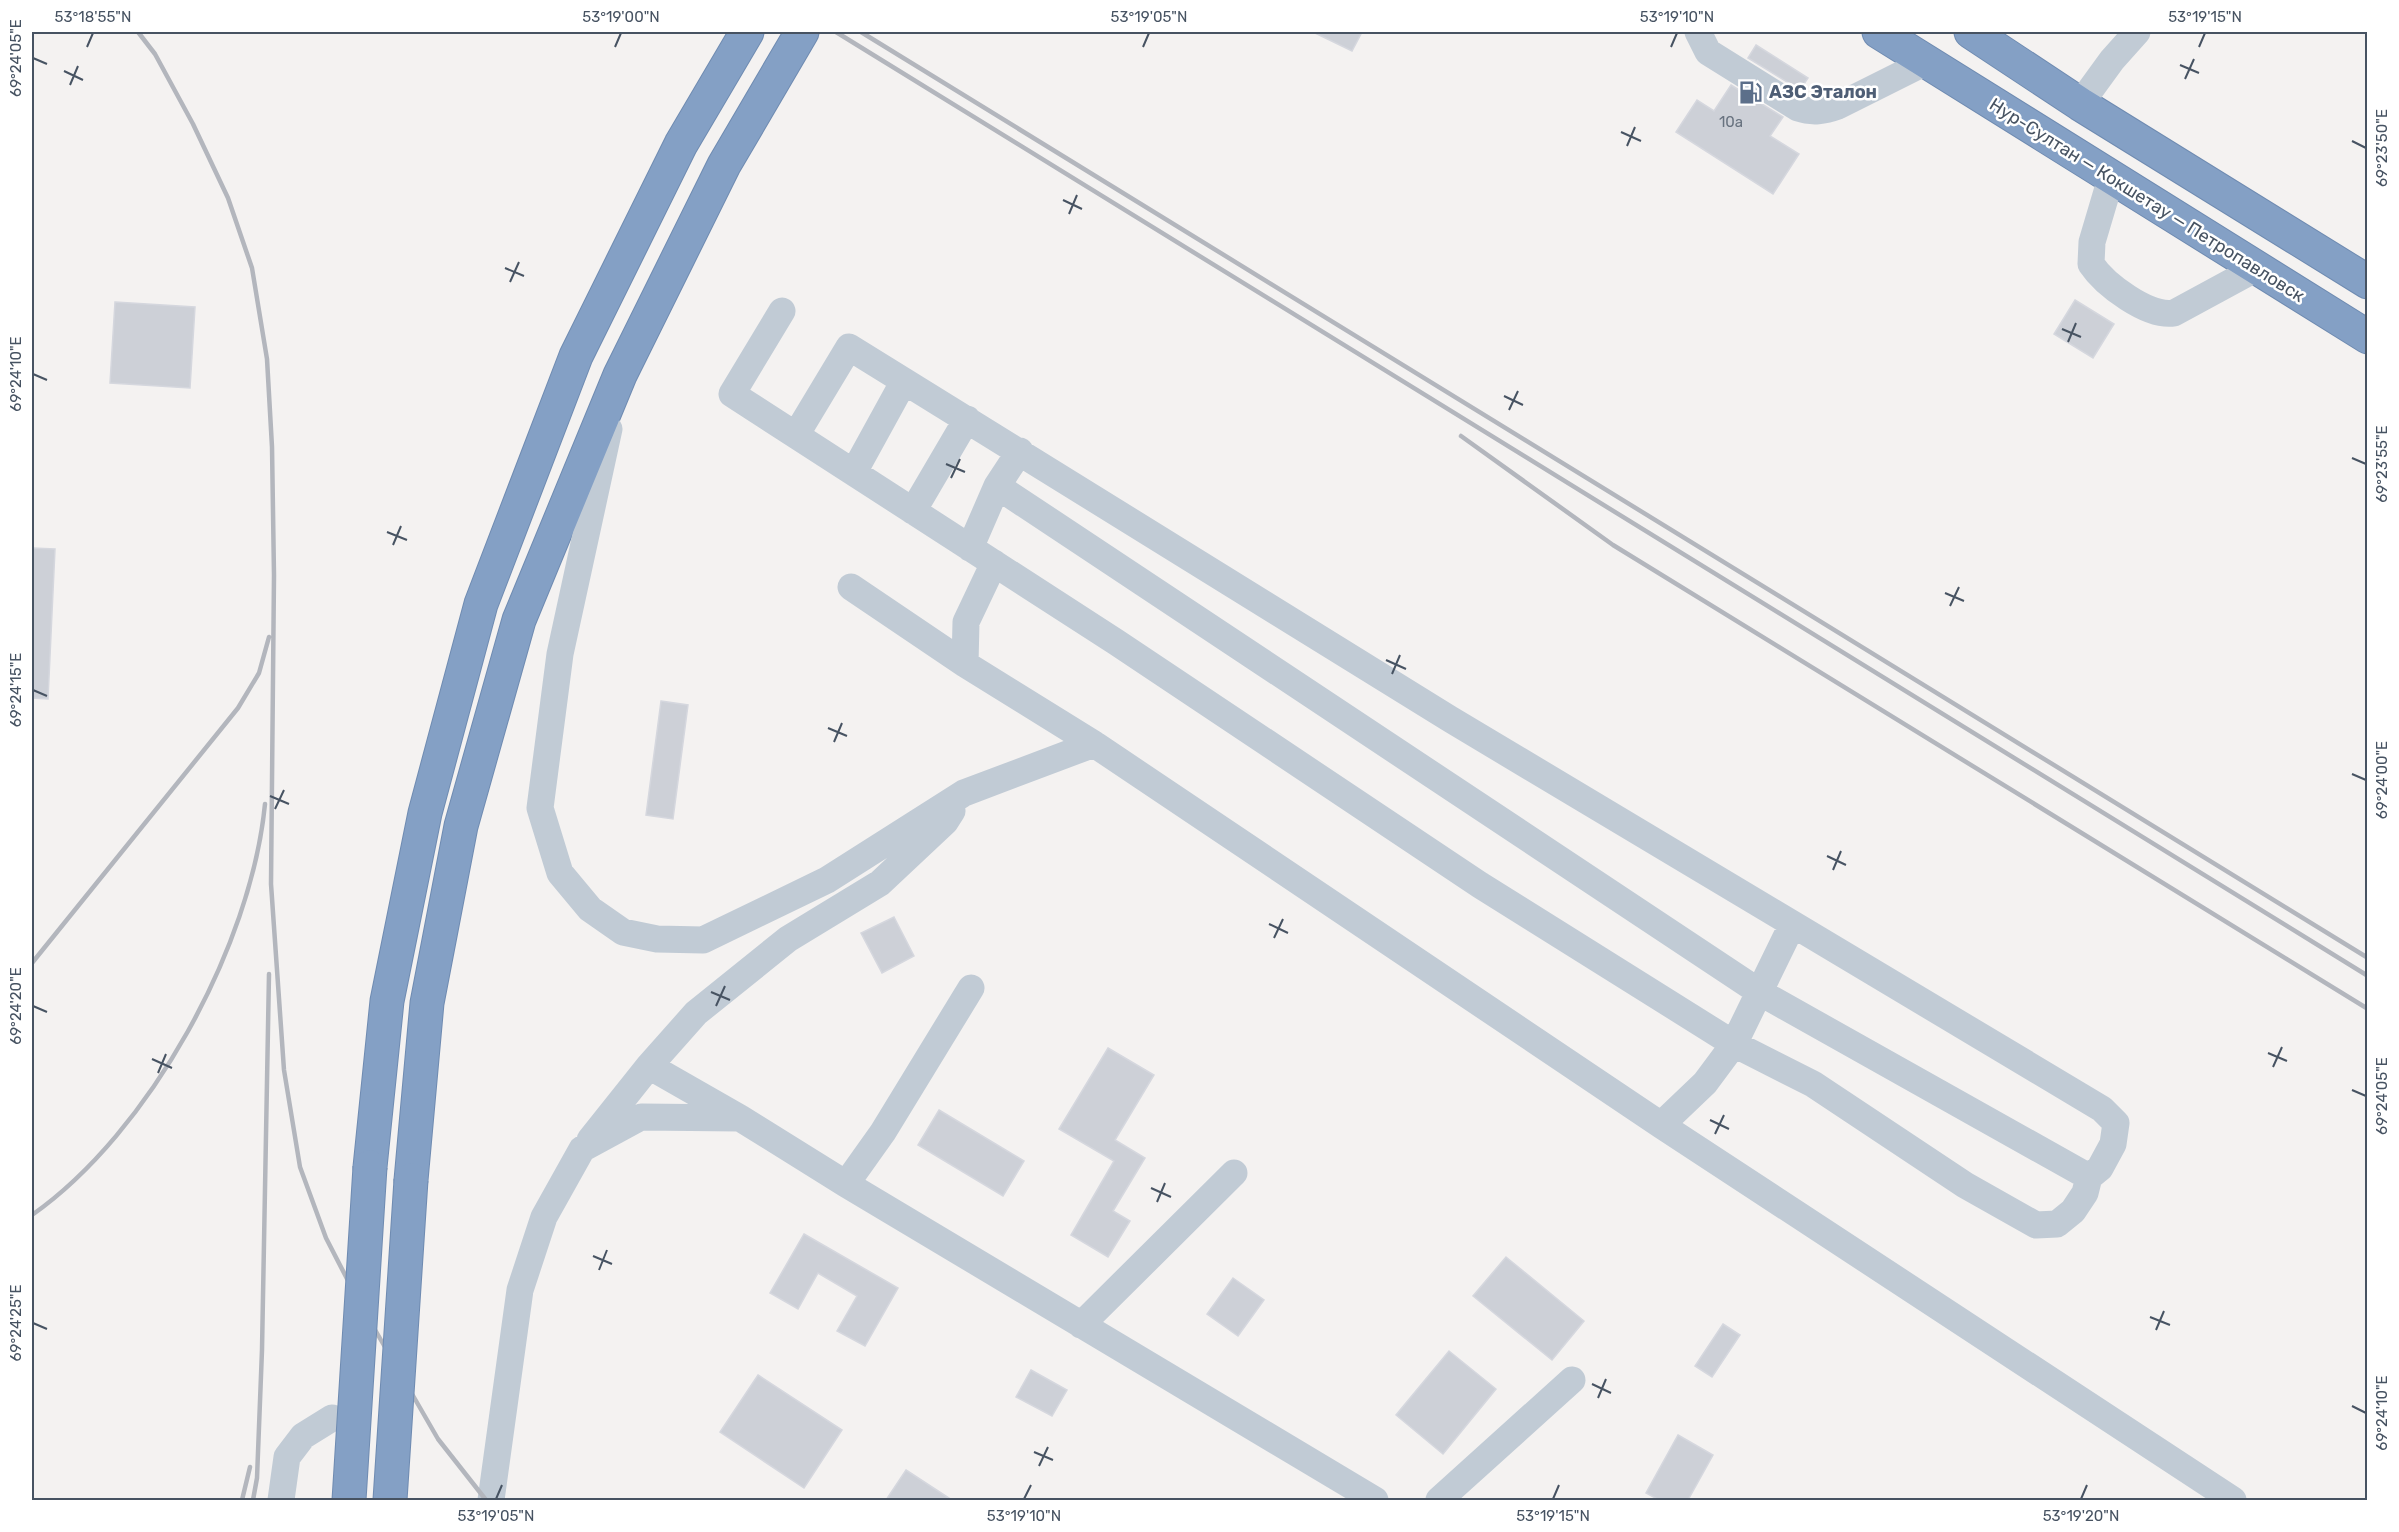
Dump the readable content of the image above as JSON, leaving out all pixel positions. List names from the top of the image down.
{
  "streets": {
    "highway": ["Нур-Султан — Кокшетау — Петропавловск"]
  },
  "places": {
    "fuel station": ["АЗС Эталон"]
  },
  "house_numbers": ["10а"],
  "coordinates": [
    "53°18'55\"N",
    "53°19'00\"N",
    "53°19'05\"N",
    "53°19'10\"N",
    "53°19'15\"N",
    "69°24'05\"E",
    "69°23'50\"E",
    "69°24'10\"E",
    "69°23'55\"E",
    "69°24'15\"E",
    "69°24'00\"E",
    "69°24'20\"E",
    "69°24'25\"E",
    "53°19'20\"N"
  ]
}
